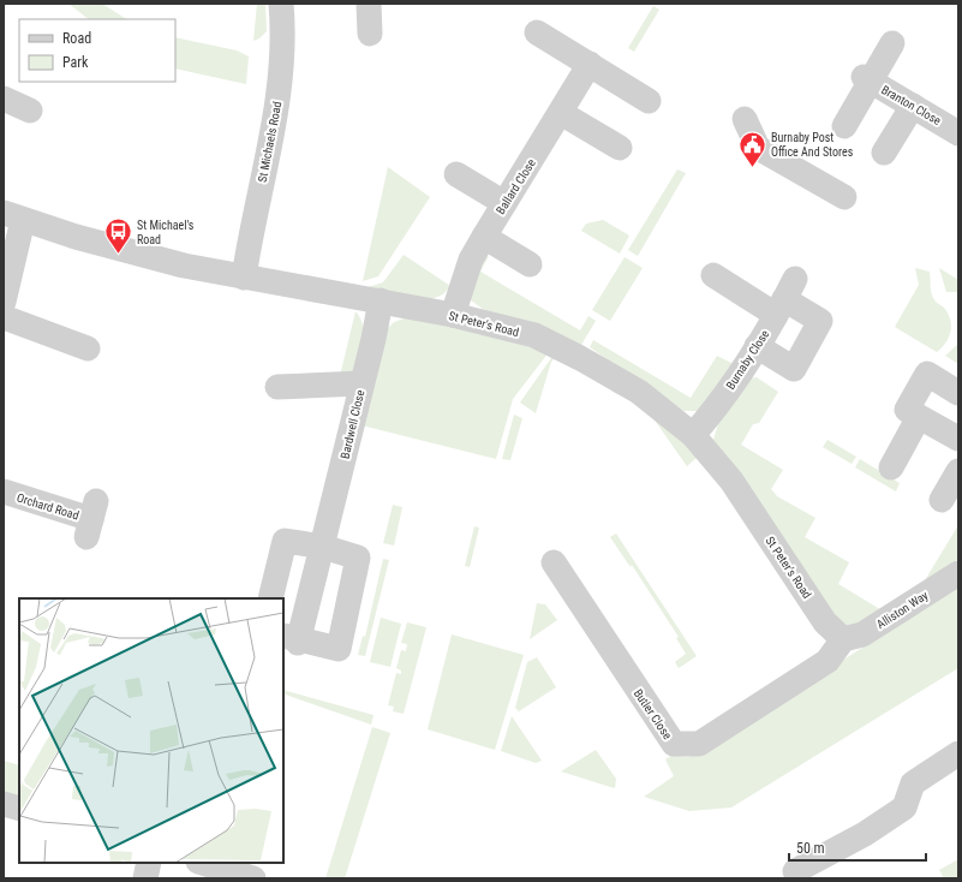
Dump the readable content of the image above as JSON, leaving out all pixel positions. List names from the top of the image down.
{
  "streets": {
    "street": [
      "Branton Close",
      "St Michaels Road",
      "Ballard Close",
      "St Peter's Road",
      "Burnaby Close",
      "Bardwell Close",
      "Orchard Road",
      "Alliston Way",
      "Butler Close"
    ]
  },
  "crossings": [
    ["St Michaels Road", "St Peter's Road"],
    ["Ballard Close", "St Peter's Road"],
    ["St Peter's Road", "Burnaby Close"],
    ["St Peter's Road", "Bardwell Close"],
    ["St Peter's Road", "Alliston Way"],
    ["St Peter's Road", "Butler Close"],
    ["Alliston Way", "Butler Close"]
  ],
  "places": {
    "public building": ["Burnaby Post Office And Stores"],
    "bus stop": ["St Michael's Road"]
  },
  "legend": ["Road", "Park"],
  "scale_bar": "50 m"
}
